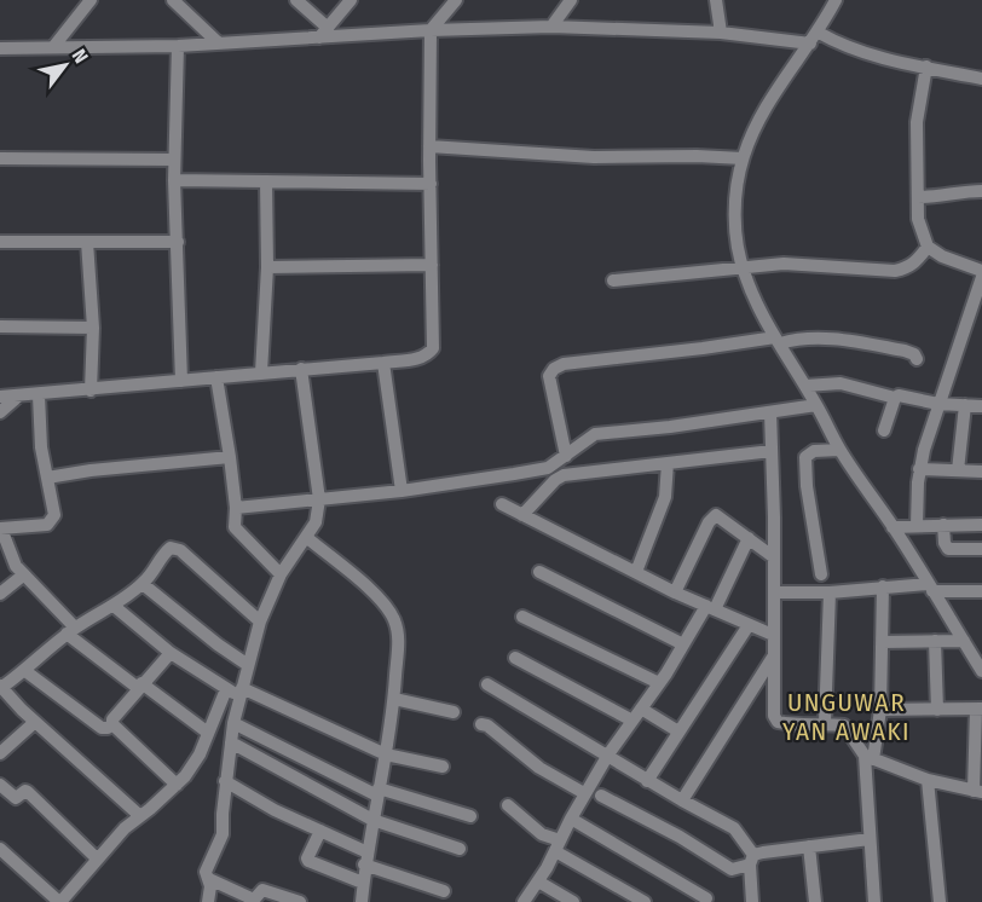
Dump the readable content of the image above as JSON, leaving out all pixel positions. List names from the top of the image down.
{
  "districts": ["UNGUWAR YAN AWAKI"],
  "north": "top right"
}
